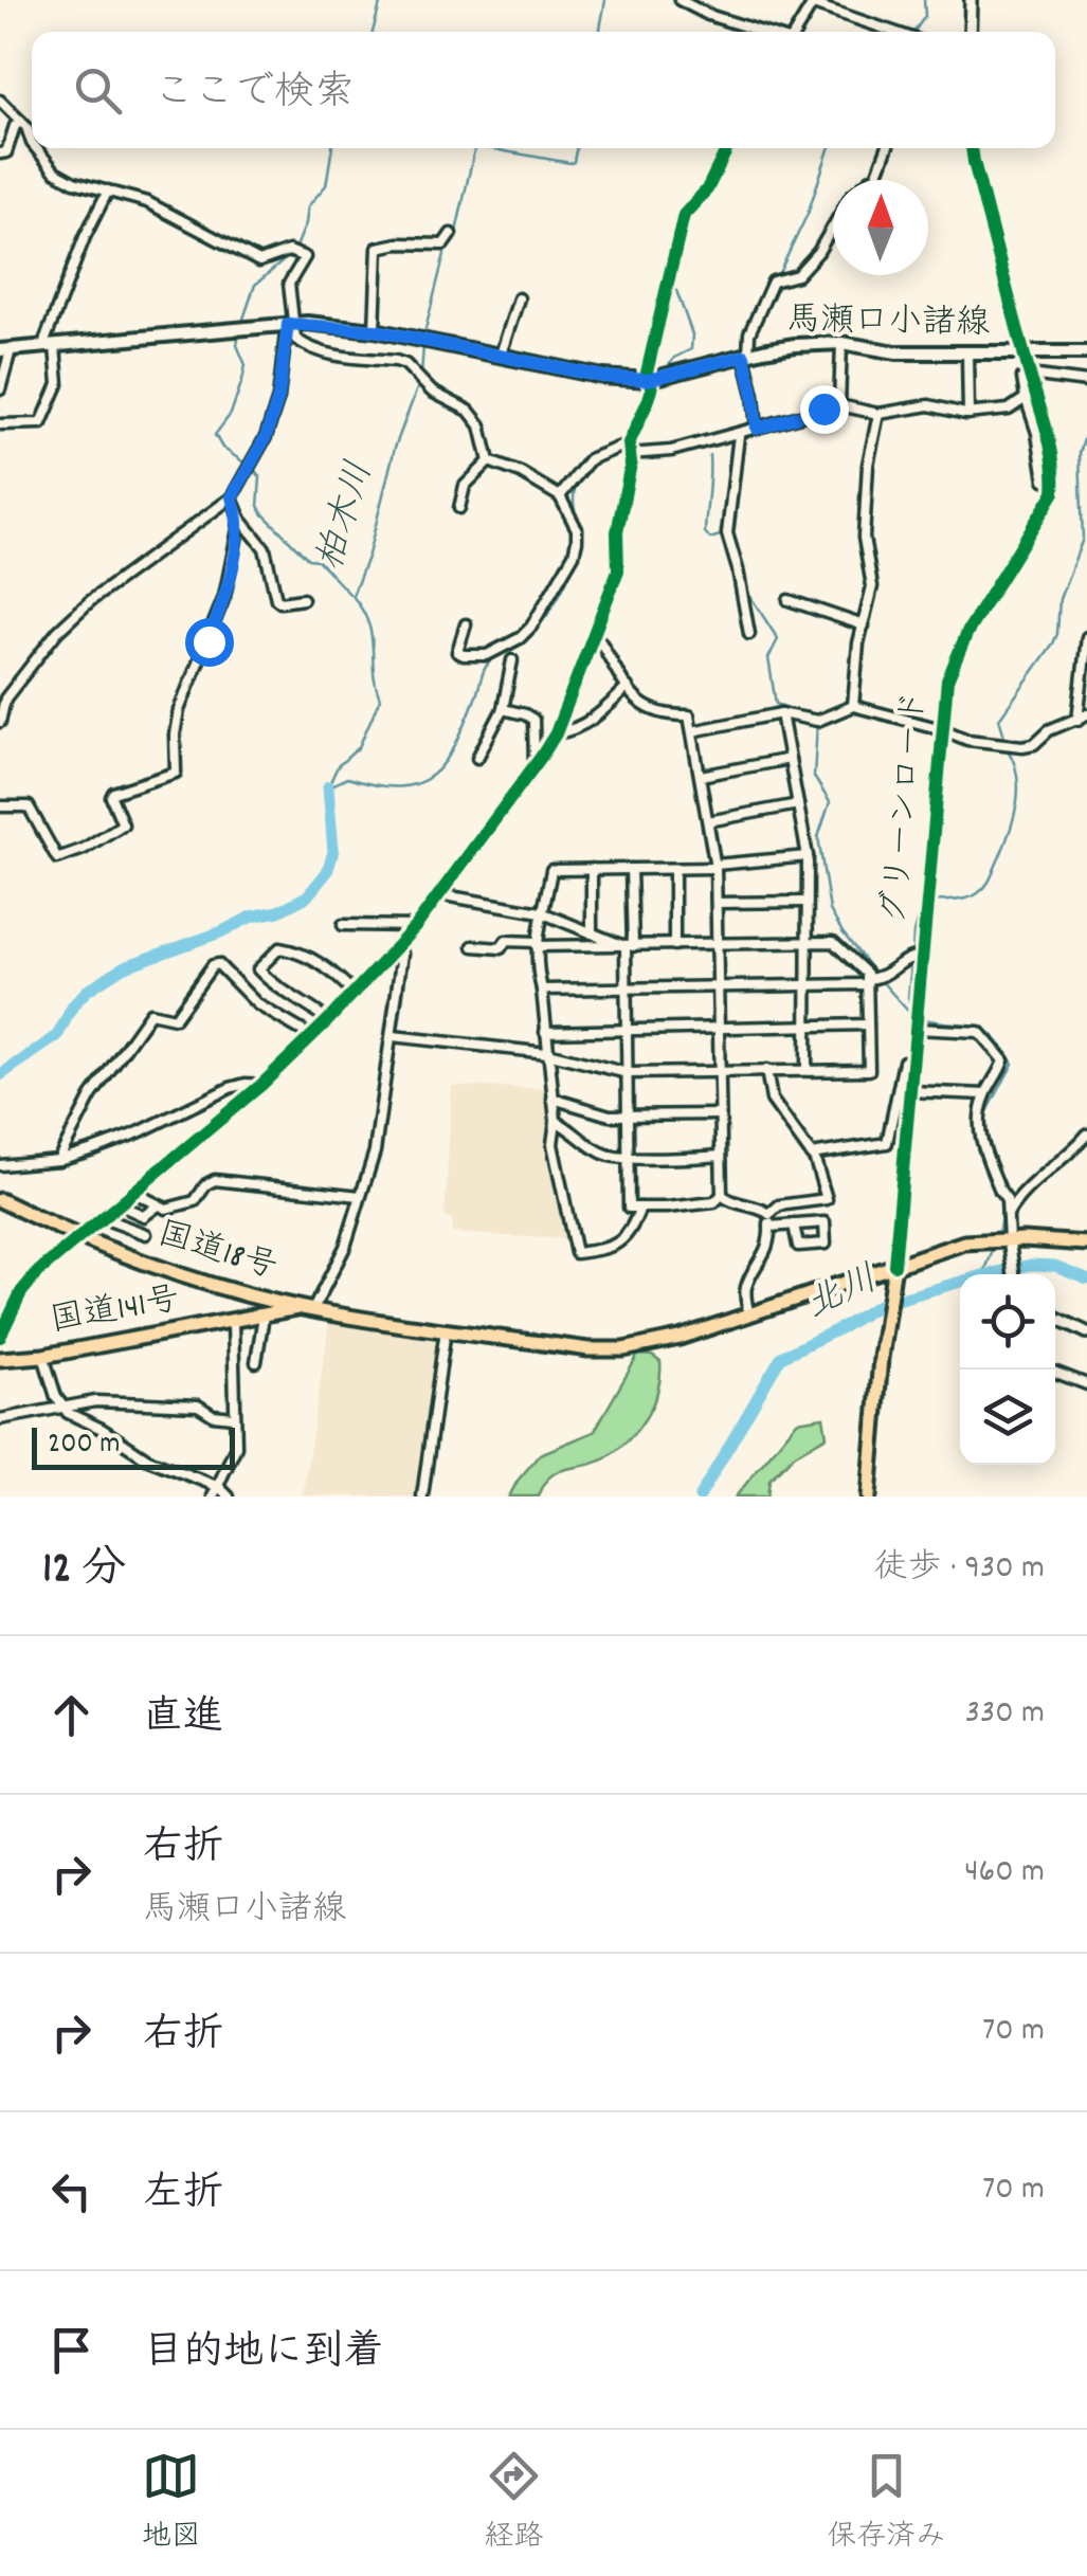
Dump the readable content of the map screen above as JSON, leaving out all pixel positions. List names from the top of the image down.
{
  "streets": {
    "highway": ["国道18号", "国道141号"],
    "main road": ["馬瀬口小諸線"],
    "street": ["グリーンロード"]
  },
  "crossings": [
    ["国道18号", "国道141号"]
  ],
  "water": ["柏木川", "北川"],
  "scale_bar": "200 m",
  "north": "top",
  "page": {
    "search": "ここで検索",
    "scale": "200 m",
    "heading": ["12 分", "徒歩 · 930 m"],
    "list": [
      ["直進", "330 m"],
      ["右折", "馬瀬口小諸線", "460 m"],
      ["右折", "70 m"],
      ["左折", "70 m"],
      "目的地に到着"
    ],
    "nav": ["地図", "経路", "保存済み"]
  }
}
